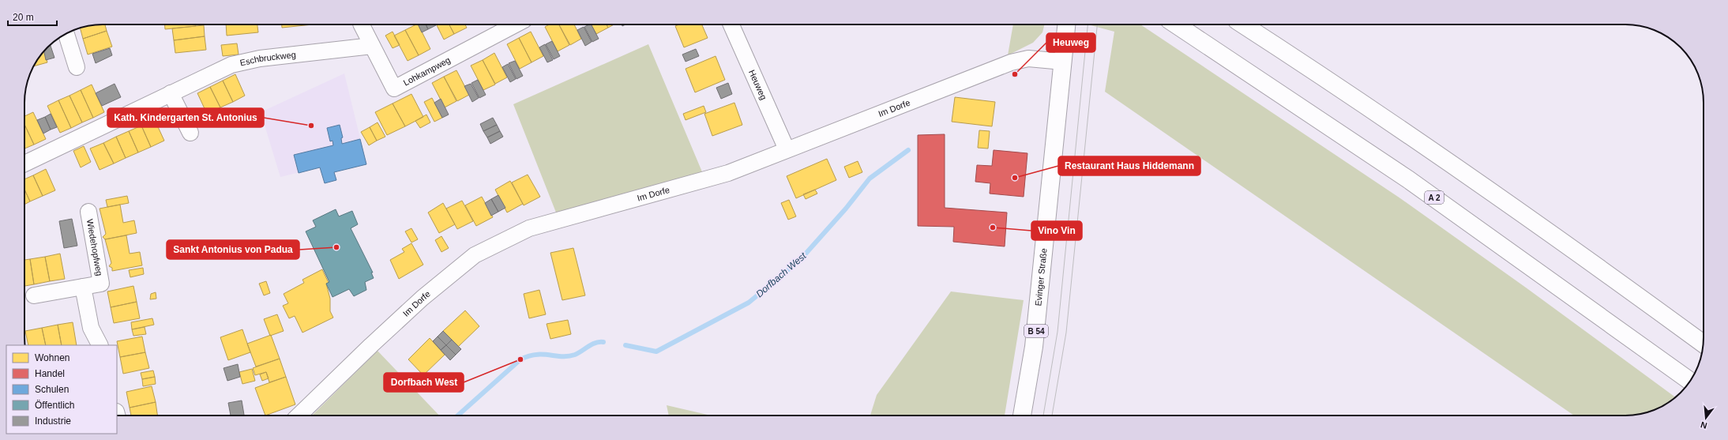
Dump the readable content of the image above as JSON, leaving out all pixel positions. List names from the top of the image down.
{
  "streets": {
    "main road": ["A 2", "Evinger Straße", "B 54"],
    "street": [
      "Eschbruckweg",
      "Lohkampweg",
      "Heuweg",
      "Im Dorfe",
      "Wiedehopfweg"
    ]
  },
  "crossings": [
    ["Eschbruckweg", "Lohkampweg"],
    ["Heuweg", "Im Dorfe"],
    ["Im Dorfe", "Evinger Straße"]
  ],
  "water": ["Dorfbach West"],
  "places": [
    "Heuweg",
    "Kath. Kindergarten St. Antonius",
    "Restaurant Haus Hiddemann",
    "Vino Vin",
    "Sankt Antonius von Padua",
    "Dorfbach West"
  ],
  "legend": [
    "Wohnen",
    "Handel",
    "Schulen",
    "Öffentlich",
    "Industrie"
  ],
  "scale_bar": "20 m",
  "north": "bottom"
}
